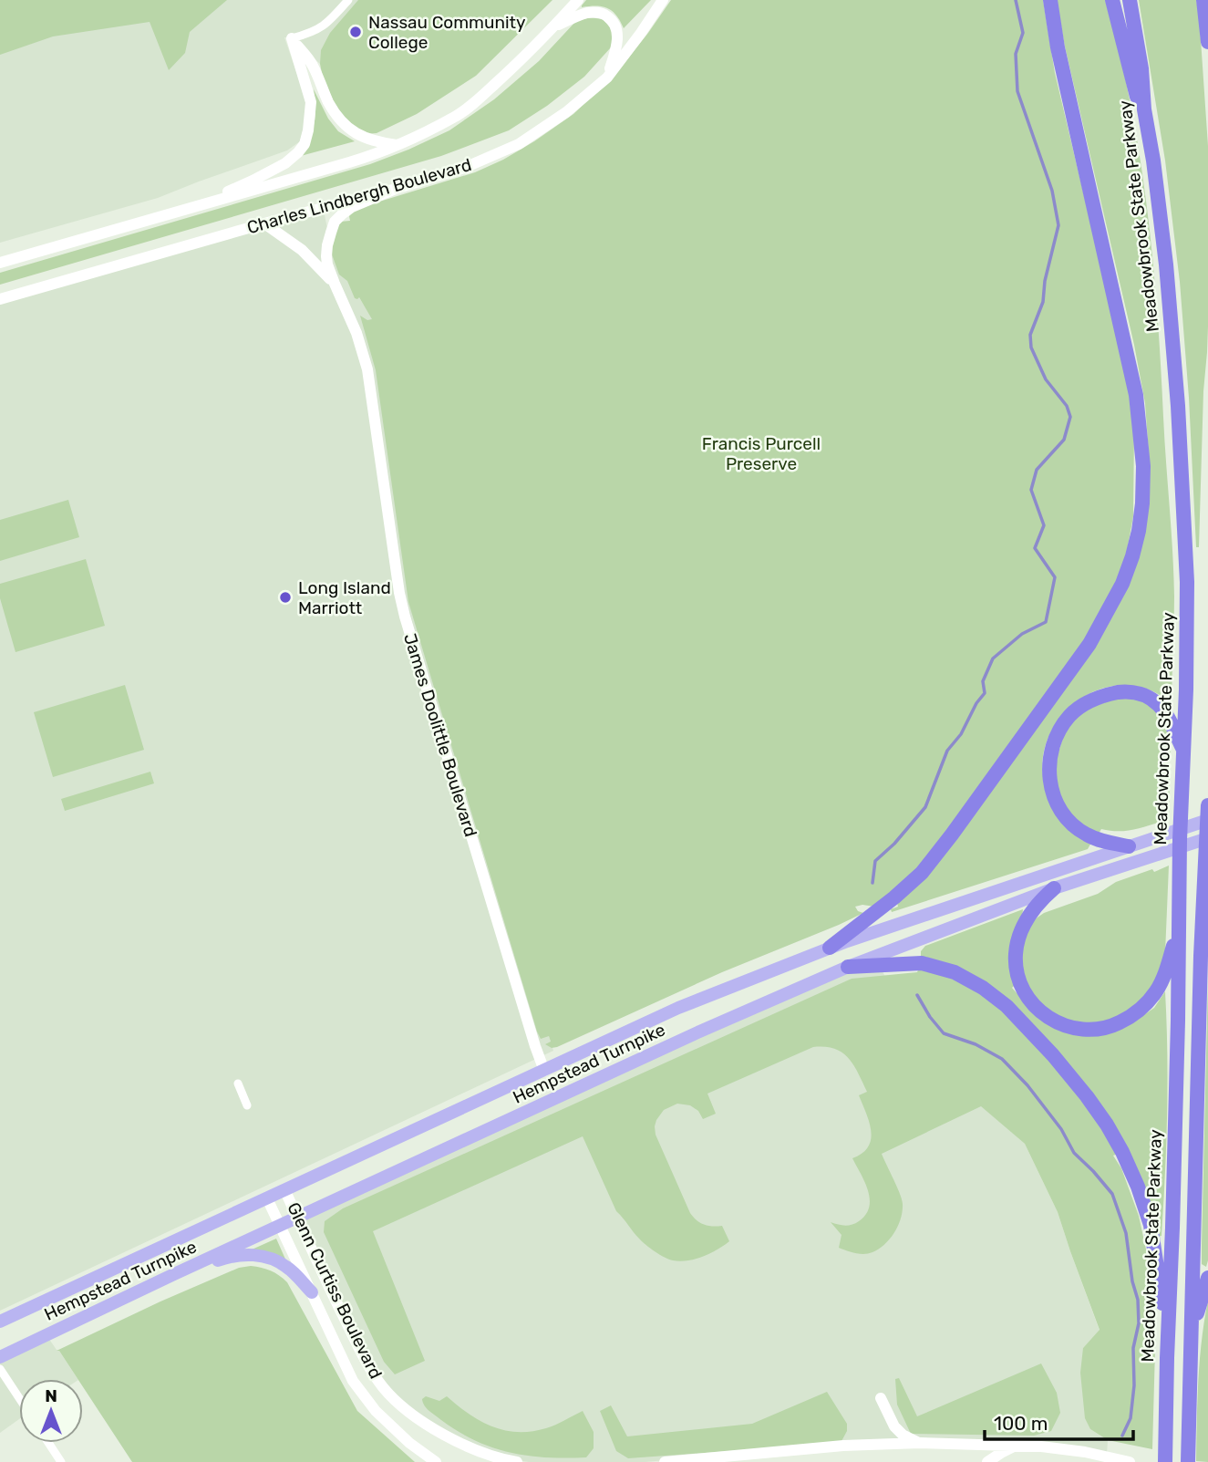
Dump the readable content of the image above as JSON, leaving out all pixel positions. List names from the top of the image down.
{
  "streets": {
    "highway": ["Meadowbrook State Parkway"],
    "main road": [
      "Charles Lindbergh Boulevard",
      "James Doolittle Boulevard",
      "Hempstead Turnpike",
      "Glenn Curtiss Boulevard"
    ]
  },
  "crossings": [
    ["Charles Lindbergh Boulevard", "James Doolittle Boulevard"],
    ["James Doolittle Boulevard", "Hempstead Turnpike"],
    ["Hempstead Turnpike", "Glenn Curtiss Boulevard"]
  ],
  "parks": ["Francis Purcell Preserve"],
  "places": ["Nassau Community College", "Long Island Marriott"],
  "scale_bar": "100 m",
  "north": "top"
}
